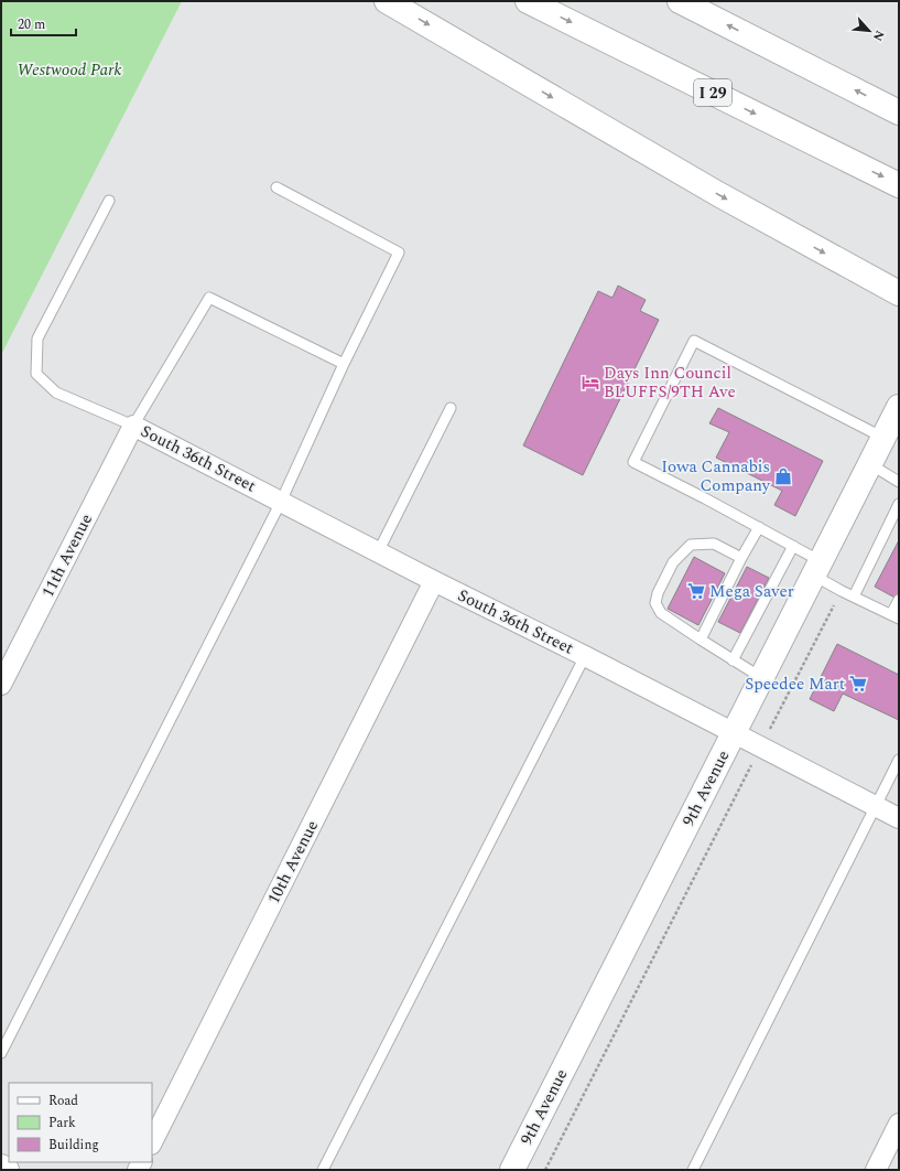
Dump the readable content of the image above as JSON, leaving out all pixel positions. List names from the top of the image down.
{
  "streets": {
    "main road": ["I 29", "9th Avenue"],
    "street": ["South 36th Street", "11th Avenue", "10th Avenue"]
  },
  "crossings": [
    ["South 36th Street", "11th Avenue"],
    ["South 36th Street", "9th Avenue"],
    ["South 36th Street", "10th Avenue"]
  ],
  "parks": ["Westwood Park"],
  "places": {
    "hotel": ["Days Inn Council BLUFFS/9TH Ave"],
    "shop": ["Iowa Cannabis Company"],
    "supermarket": ["Mega Saver", "Speedee Mart"]
  },
  "legend": ["Road", "Park", "Building"],
  "scale_bar": "20 m",
  "north": "bottom right"
}
